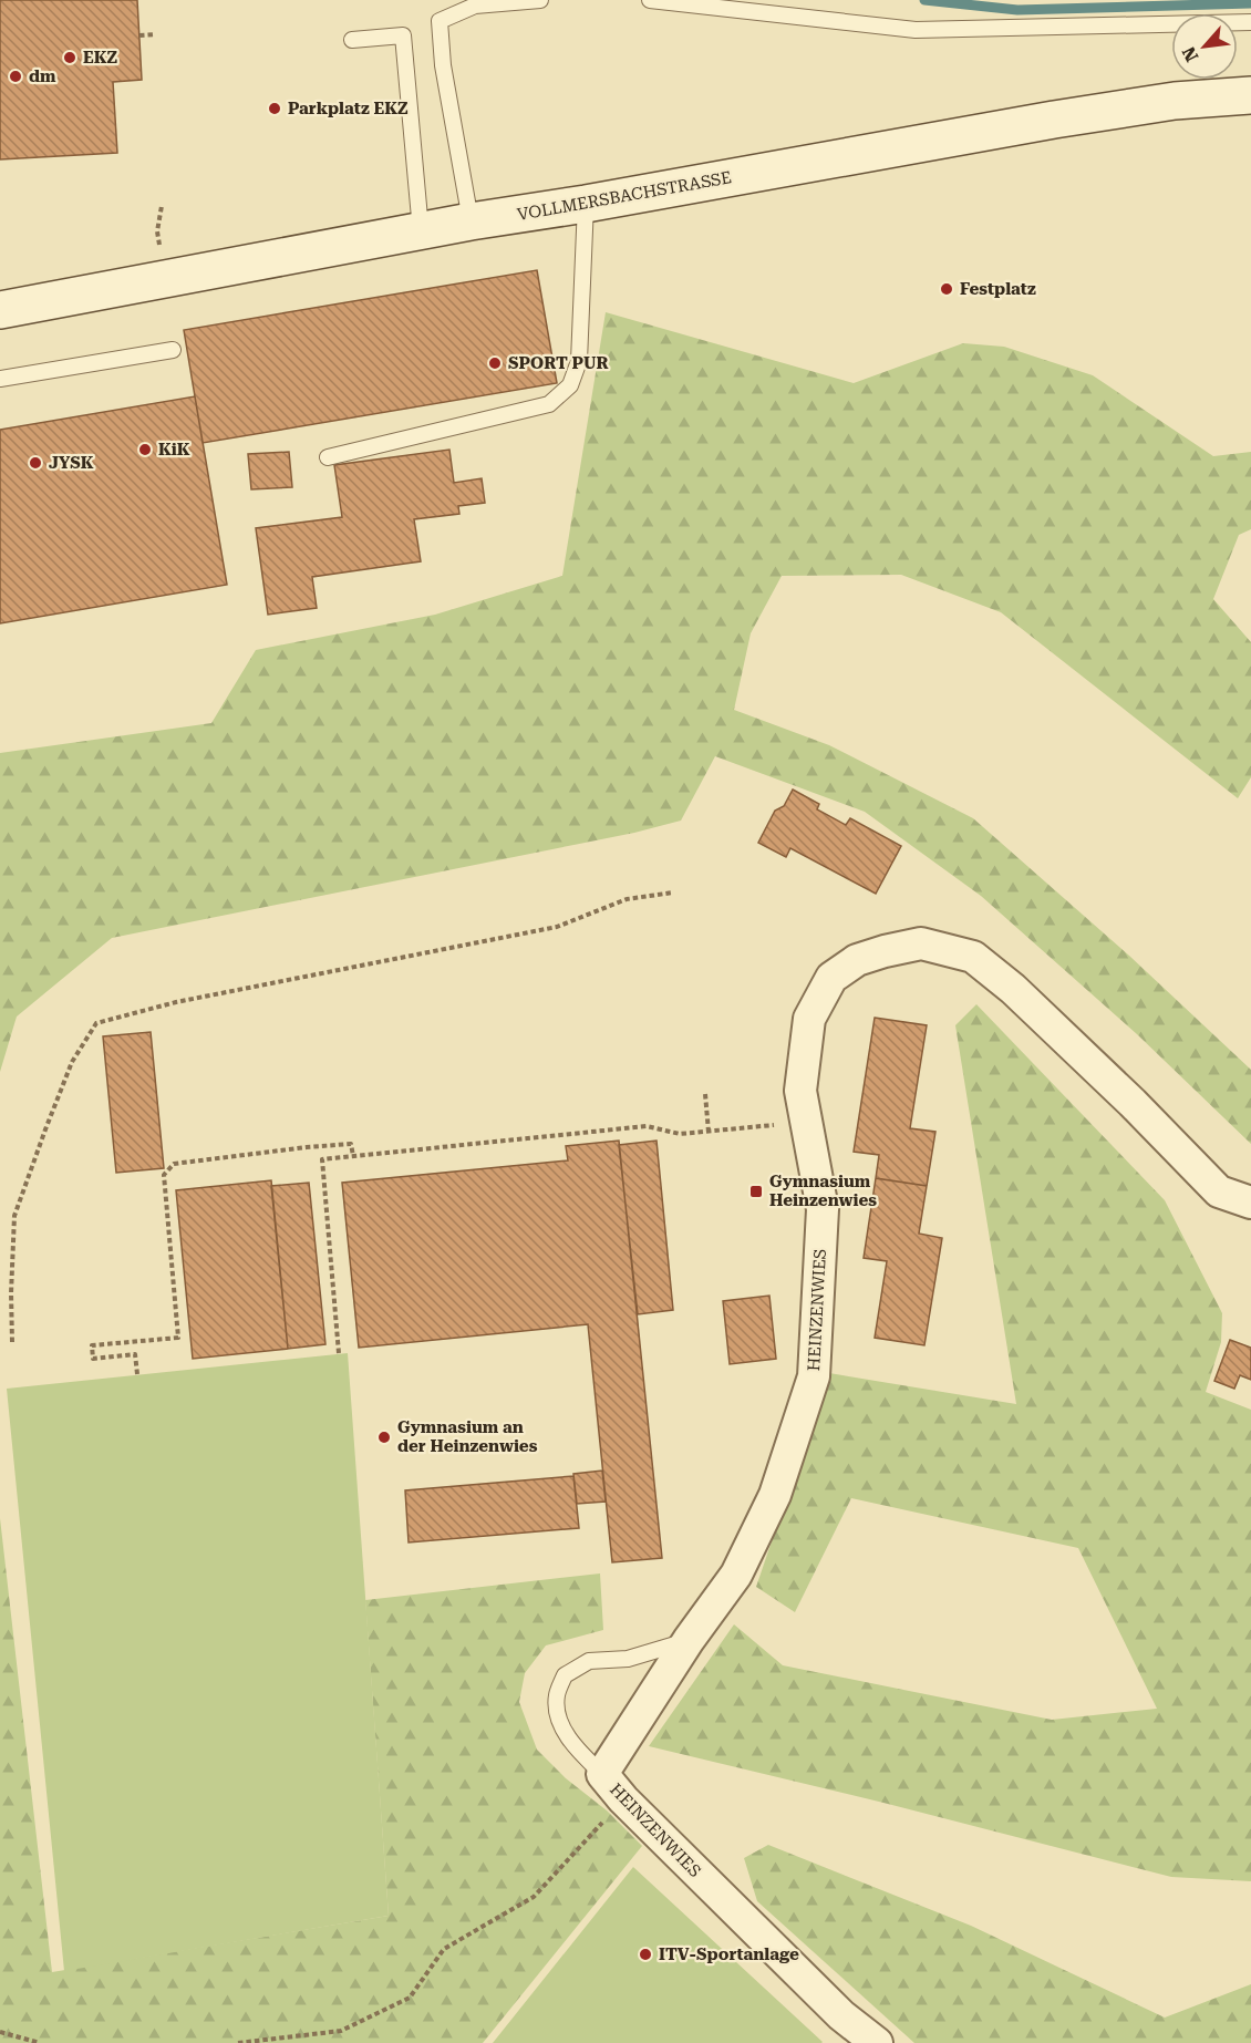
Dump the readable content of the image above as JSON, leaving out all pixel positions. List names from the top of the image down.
{
  "streets": {
    "main road": ["VOLLMERSBACHSTRASSE"],
    "street": ["HEINZENWIES"]
  },
  "places": {
    "other": [
      "EKZ",
      "dm",
      "Parkplatz EKZ",
      "Festplatz",
      "SPORT PUR",
      "KiK",
      "JYSK",
      "Gymnasium an der Heinzenwies",
      "ITV-Sportanlage"
    ],
    "transit": ["Gymnasium Heinzenwies"]
  },
  "north": "bottom left"
}
